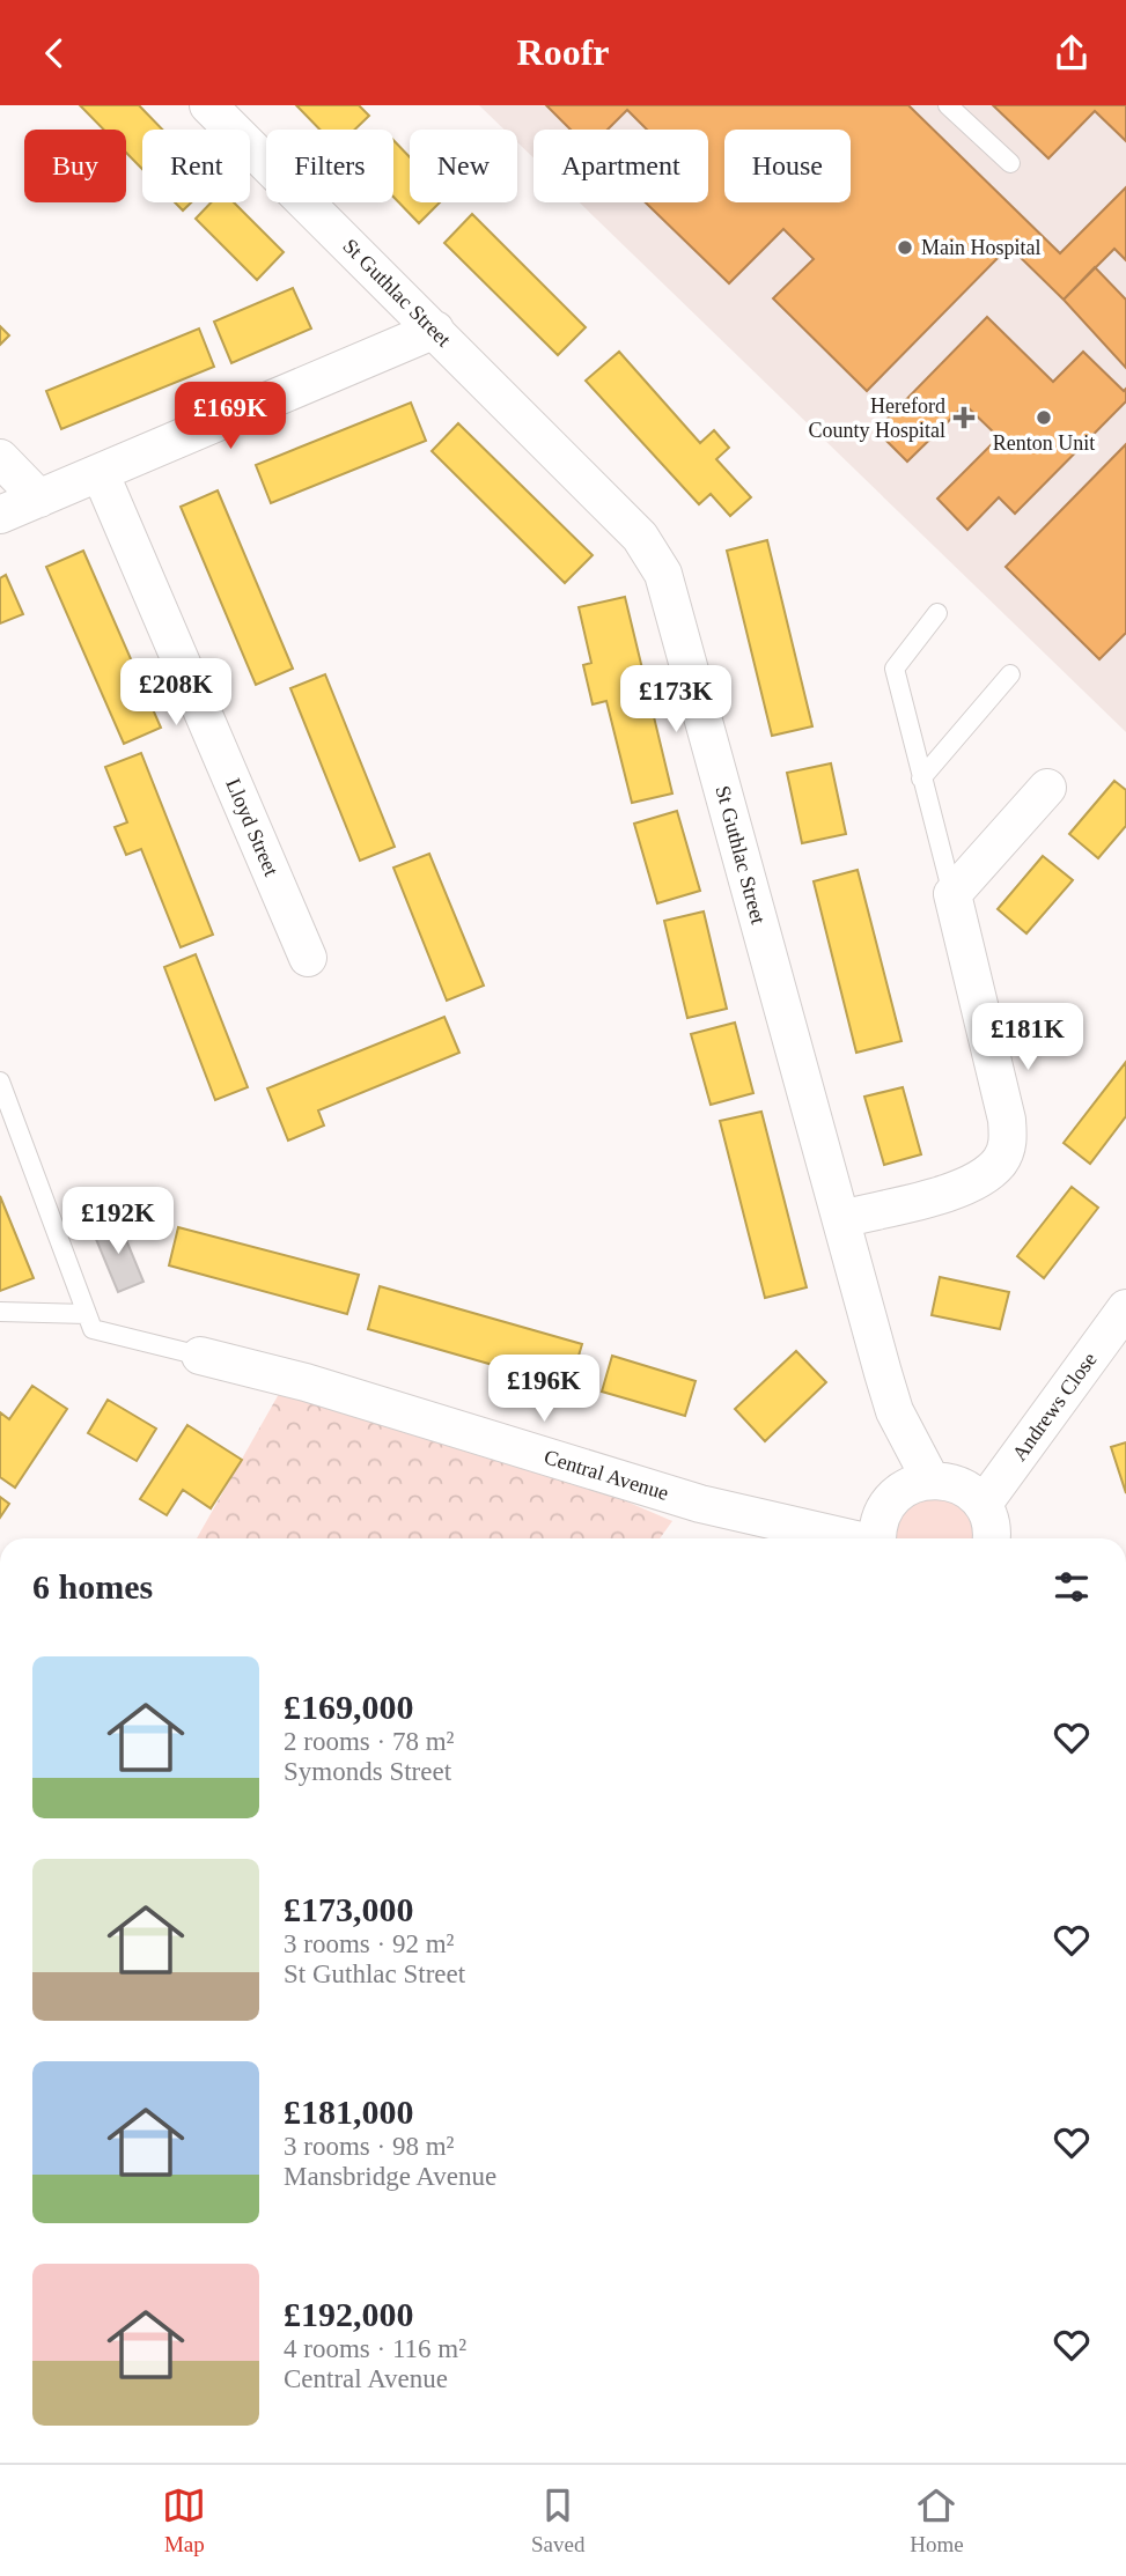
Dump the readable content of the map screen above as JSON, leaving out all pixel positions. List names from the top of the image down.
{
  "streets": {
    "street": [
      "St Guthlac Street",
      "Lloyd Street",
      "Andrews Close",
      "Central Avenue"
    ]
  },
  "places": {
    "other": ["Main Hospital", "Renton Unit"],
    "health": ["Hereford County Hospital"]
  },
  "page": {
    "header": "Roofr",
    "chip": [
      "Buy",
      "Rent",
      "Filters",
      "New",
      "Apartment",
      "House"
    ],
    "price": [
      "£169K",
      "£208K",
      "£173K",
      "£181K",
      "£192K",
      "£196K"
    ],
    "heading": "6 homes",
    "list": [
      {
        "name": "£169,000",
        "note": "2 rooms · 78 m² · Symonds Street"
      },
      {
        "name": "£173,000",
        "note": "3 rooms · 92 m² · St Guthlac Street"
      },
      {
        "name": "£181,000",
        "note": "3 rooms · 98 m² · Mansbridge Avenue"
      },
      {
        "name": "£192,000",
        "note": "4 rooms · 116 m² · Central Avenue"
      }
    ],
    "tabs": ["Map", "Saved", "Home"]
  }
}
